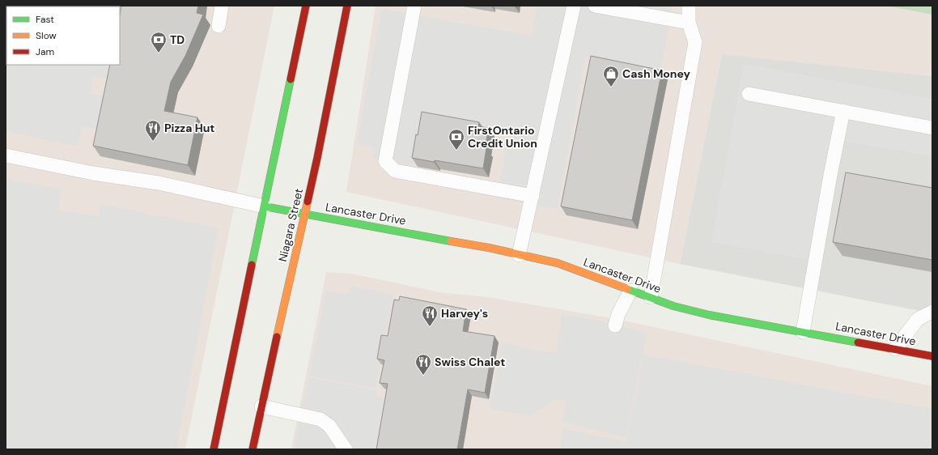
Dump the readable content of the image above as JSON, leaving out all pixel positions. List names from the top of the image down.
{
  "streets": {
    "main road": ["Lancaster Drive", "Niagara Street"]
  },
  "crossings": [
    ["Lancaster Drive", "Niagara Street"]
  ],
  "places": {
    "bank": ["TD", "FirstOntario Credit Union"],
    "shop": ["Cash Money"],
    "restaurant": ["Pizza Hut", "Harvey's", "Swiss Chalet"]
  },
  "legend": ["Fast", "Slow", "Jam"]
}
